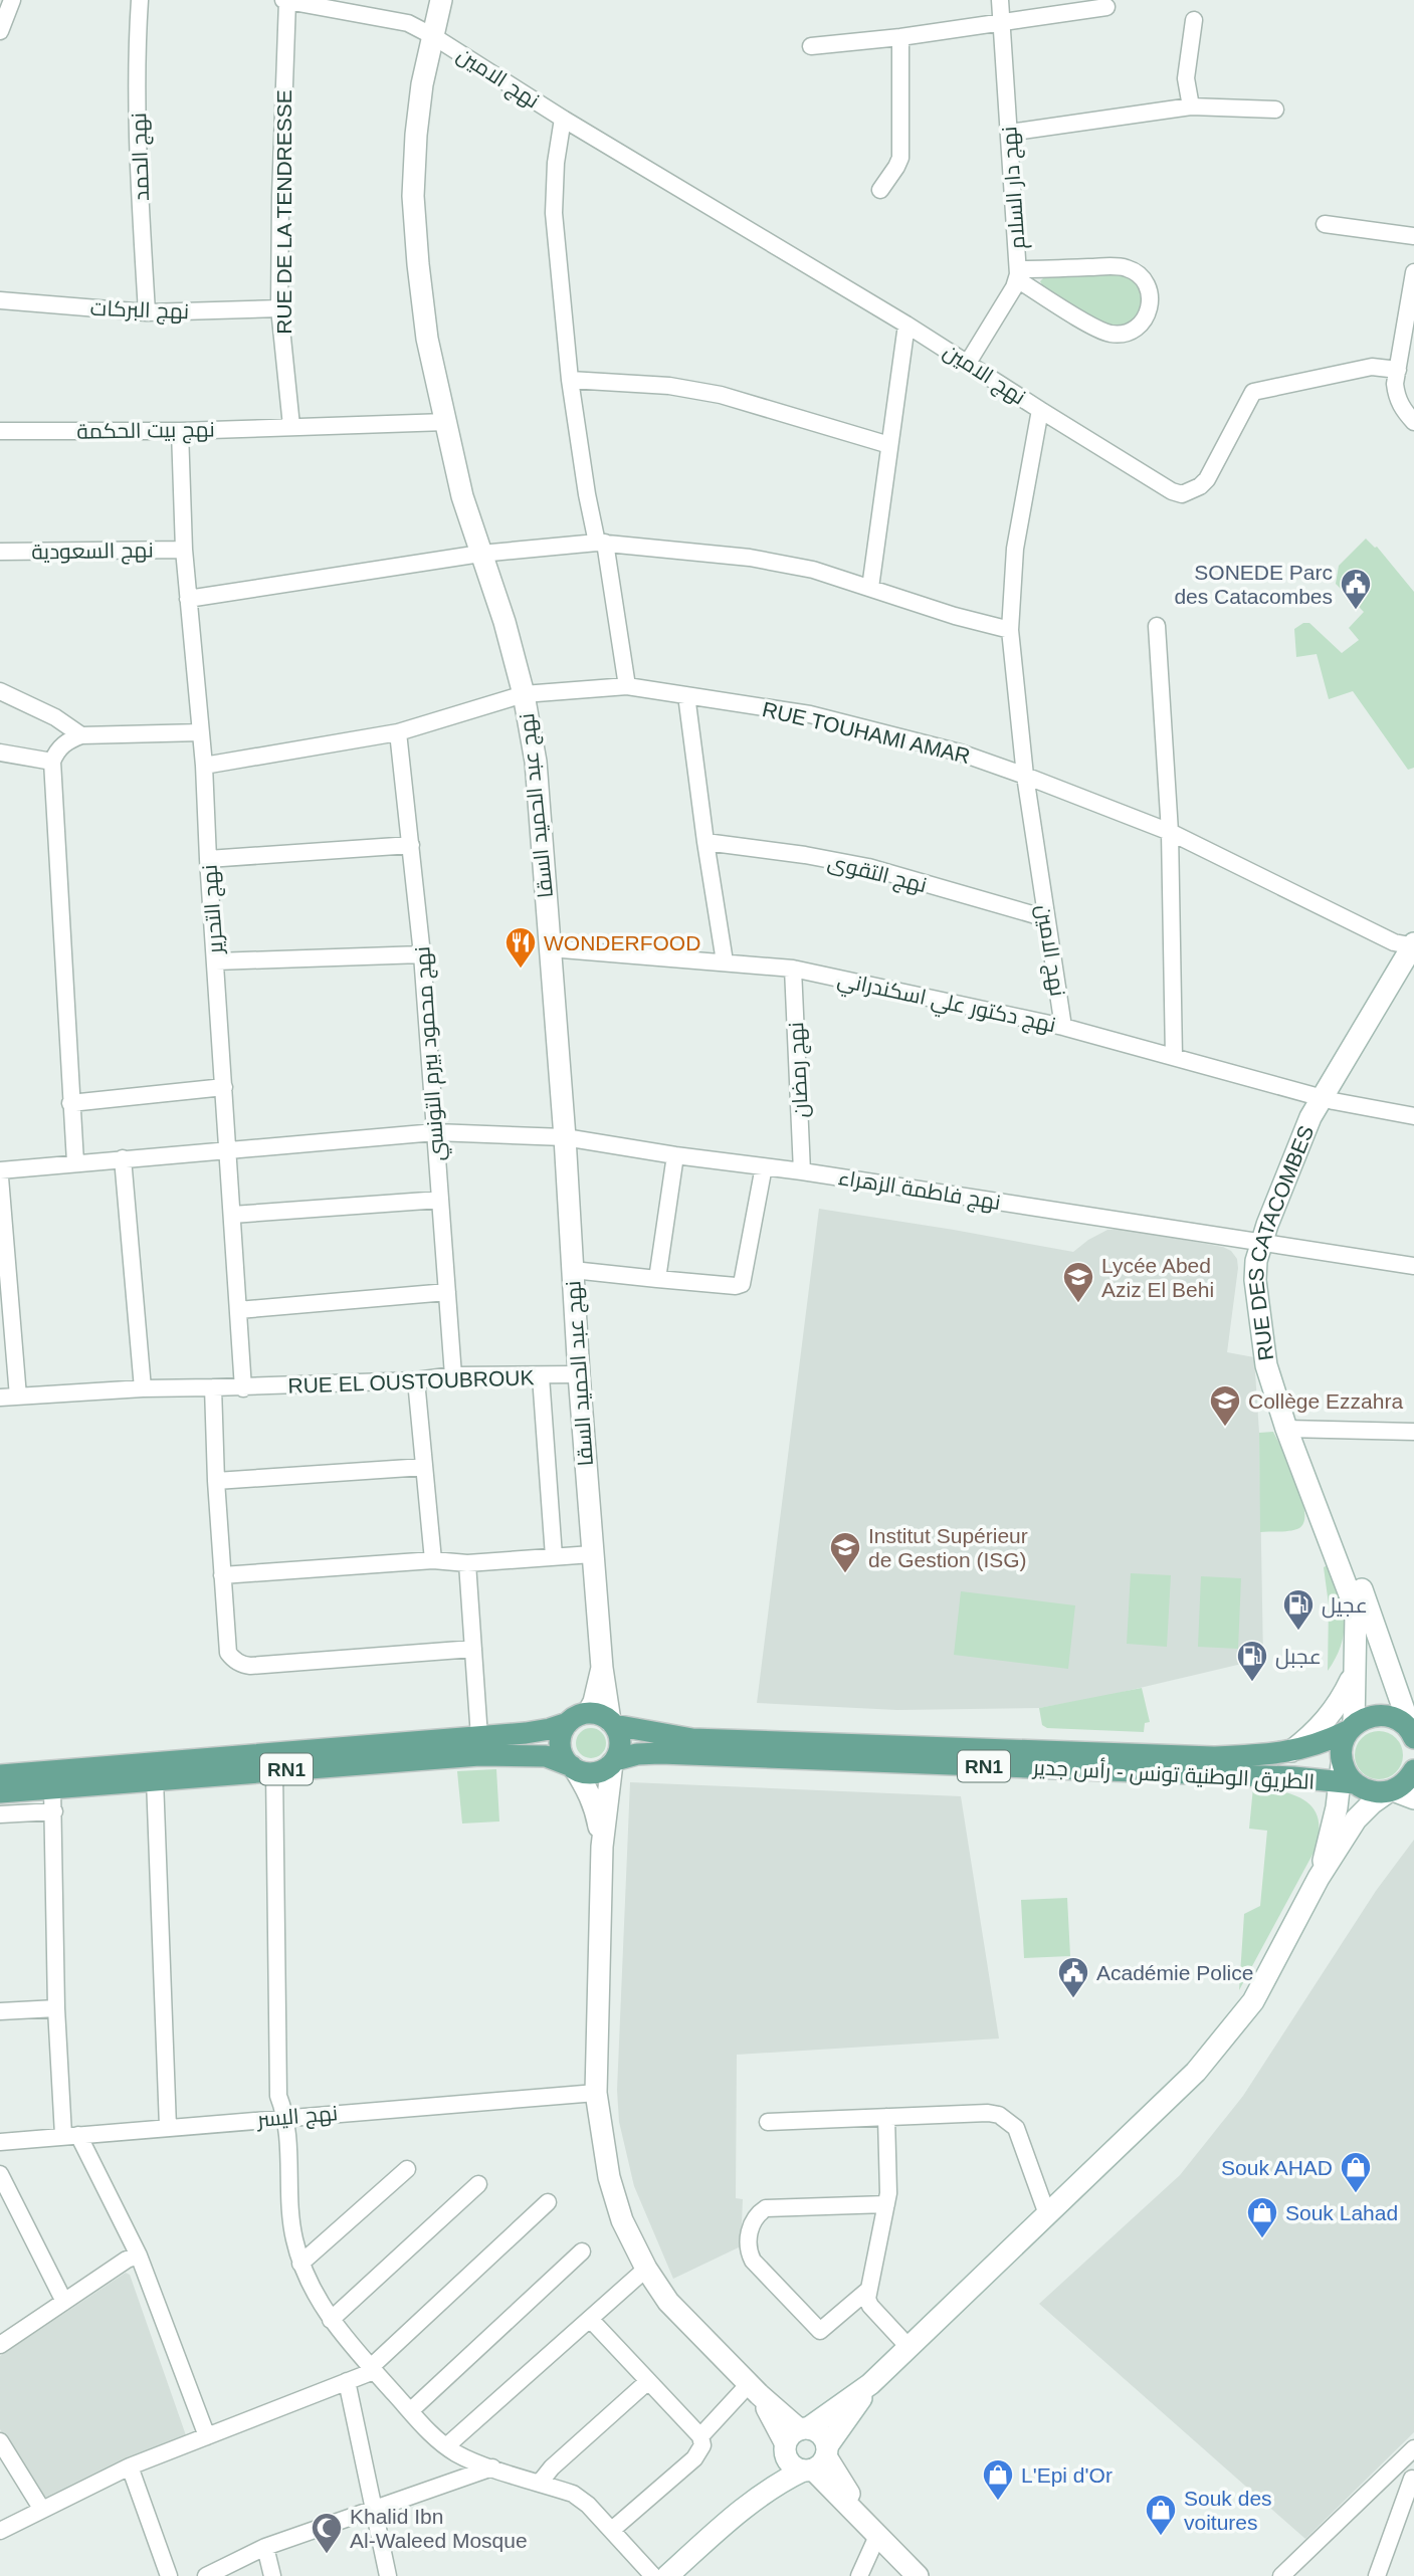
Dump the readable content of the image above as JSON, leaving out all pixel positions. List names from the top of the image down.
{
  "streets": {
    "main road": ["RN1", "الطريق الوطنية تونس - رأس جدير"],
    "street": [
      "نهج الامين",
      "نهج الحمد",
      "نهج دار السلام",
      "RUE DE LA TENDRESSE",
      "نهج البركات",
      "نهج بيت الحكمة",
      "نهج السعودية",
      "RUE TOUHAMI AMAR",
      "نهج عبد الحميد السقا",
      "نهج التقوى",
      "نهج التحرير",
      "نهج دكتور علي اسكندراني",
      "نهج محمود بيرم التونسي",
      "نهج رمضان",
      "نهج فاطمة الزهراء",
      "RUE DES CATACOMBES",
      "RUE EL OUSTOUBROUK",
      "نهج اليسر"
    ]
  },
  "crossings": [
    ["نهج الامين", "نهج دار السلام"],
    ["نهج الامين", "RUE DE LA TENDRESSE"],
    ["نهج الامين", "RUE TOUHAMI AMAR"],
    ["نهج الامين", "نهج عبد الحميد السقا"],
    ["نهج الامين", "نهج التقوى"],
    ["نهج الامين", "نهج دكتور علي اسكندراني"],
    ["نهج الحمد", "نهج البركات"],
    ["RUE DE LA TENDRESSE", "نهج البركات"],
    ["RUE DE LA TENDRESSE", "نهج بيت الحكمة"],
    ["نهج بيت الحكمة", "نهج عبد الحميد السقا"],
    ["نهج بيت الحكمة", "نهج التحرير"],
    ["نهج السعودية", "نهج التحرير"],
    ["RUE TOUHAMI AMAR", "نهج عبد الحميد السقا"],
    ["RUE TOUHAMI AMAR", "نهج التحرير"],
    ["RUE TOUHAMI AMAR", "نهج محمود بيرم التونسي"],
    ["RUE TOUHAMI AMAR", "RUE DES CATACOMBES"],
    ["نهج عبد الحميد السقا", "نهج دكتور علي اسكندراني"],
    ["نهج عبد الحميد السقا", "نهج فاطمة الزهراء"],
    ["نهج عبد الحميد السقا", "RUE EL OUSTOUBROUK"],
    ["نهج التحرير", "نهج فاطمة الزهراء"],
    ["نهج التحرير", "RUE EL OUSTOUBROUK"],
    ["نهج دكتور علي اسكندراني", "نهج رمضان"],
    ["نهج دكتور علي اسكندراني", "RUE DES CATACOMBES"],
    ["نهج محمود بيرم التونسي", "نهج فاطمة الزهراء"],
    ["نهج محمود بيرم التونسي", "RUE EL OUSTOUBROUK"],
    ["نهج رمضان", "نهج فاطمة الزهراء"],
    ["نهج فاطمة الزهراء", "RUE DES CATACOMBES"],
    ["RUE DES CATACOMBES", "RN1"],
    ["RUE DES CATACOMBES", "الطريق الوطنية تونس - رأس جدير"],
    ["RN1", "الطريق الوطنية تونس - رأس جدير"]
  ],
  "places": {
    "public building": ["SONEDE Parc des Catacombes", "Académie Police"],
    "restaurant": ["WONDERFOOD"],
    "school or university": ["Lycée Abed Aziz El Behi", "Collège Ezzahra", "Institut Supérieur de Gestion (ISG)"],
    "fuel station": ["عجيل", "عجبل"],
    "shop": [
      "Souk AHAD",
      "Souk Lahad",
      "L'Epi d'Or",
      "Souk des voitures"
    ],
    "mosque": ["Khalid Ibn Al-Waleed Mosque"]
  }
}
